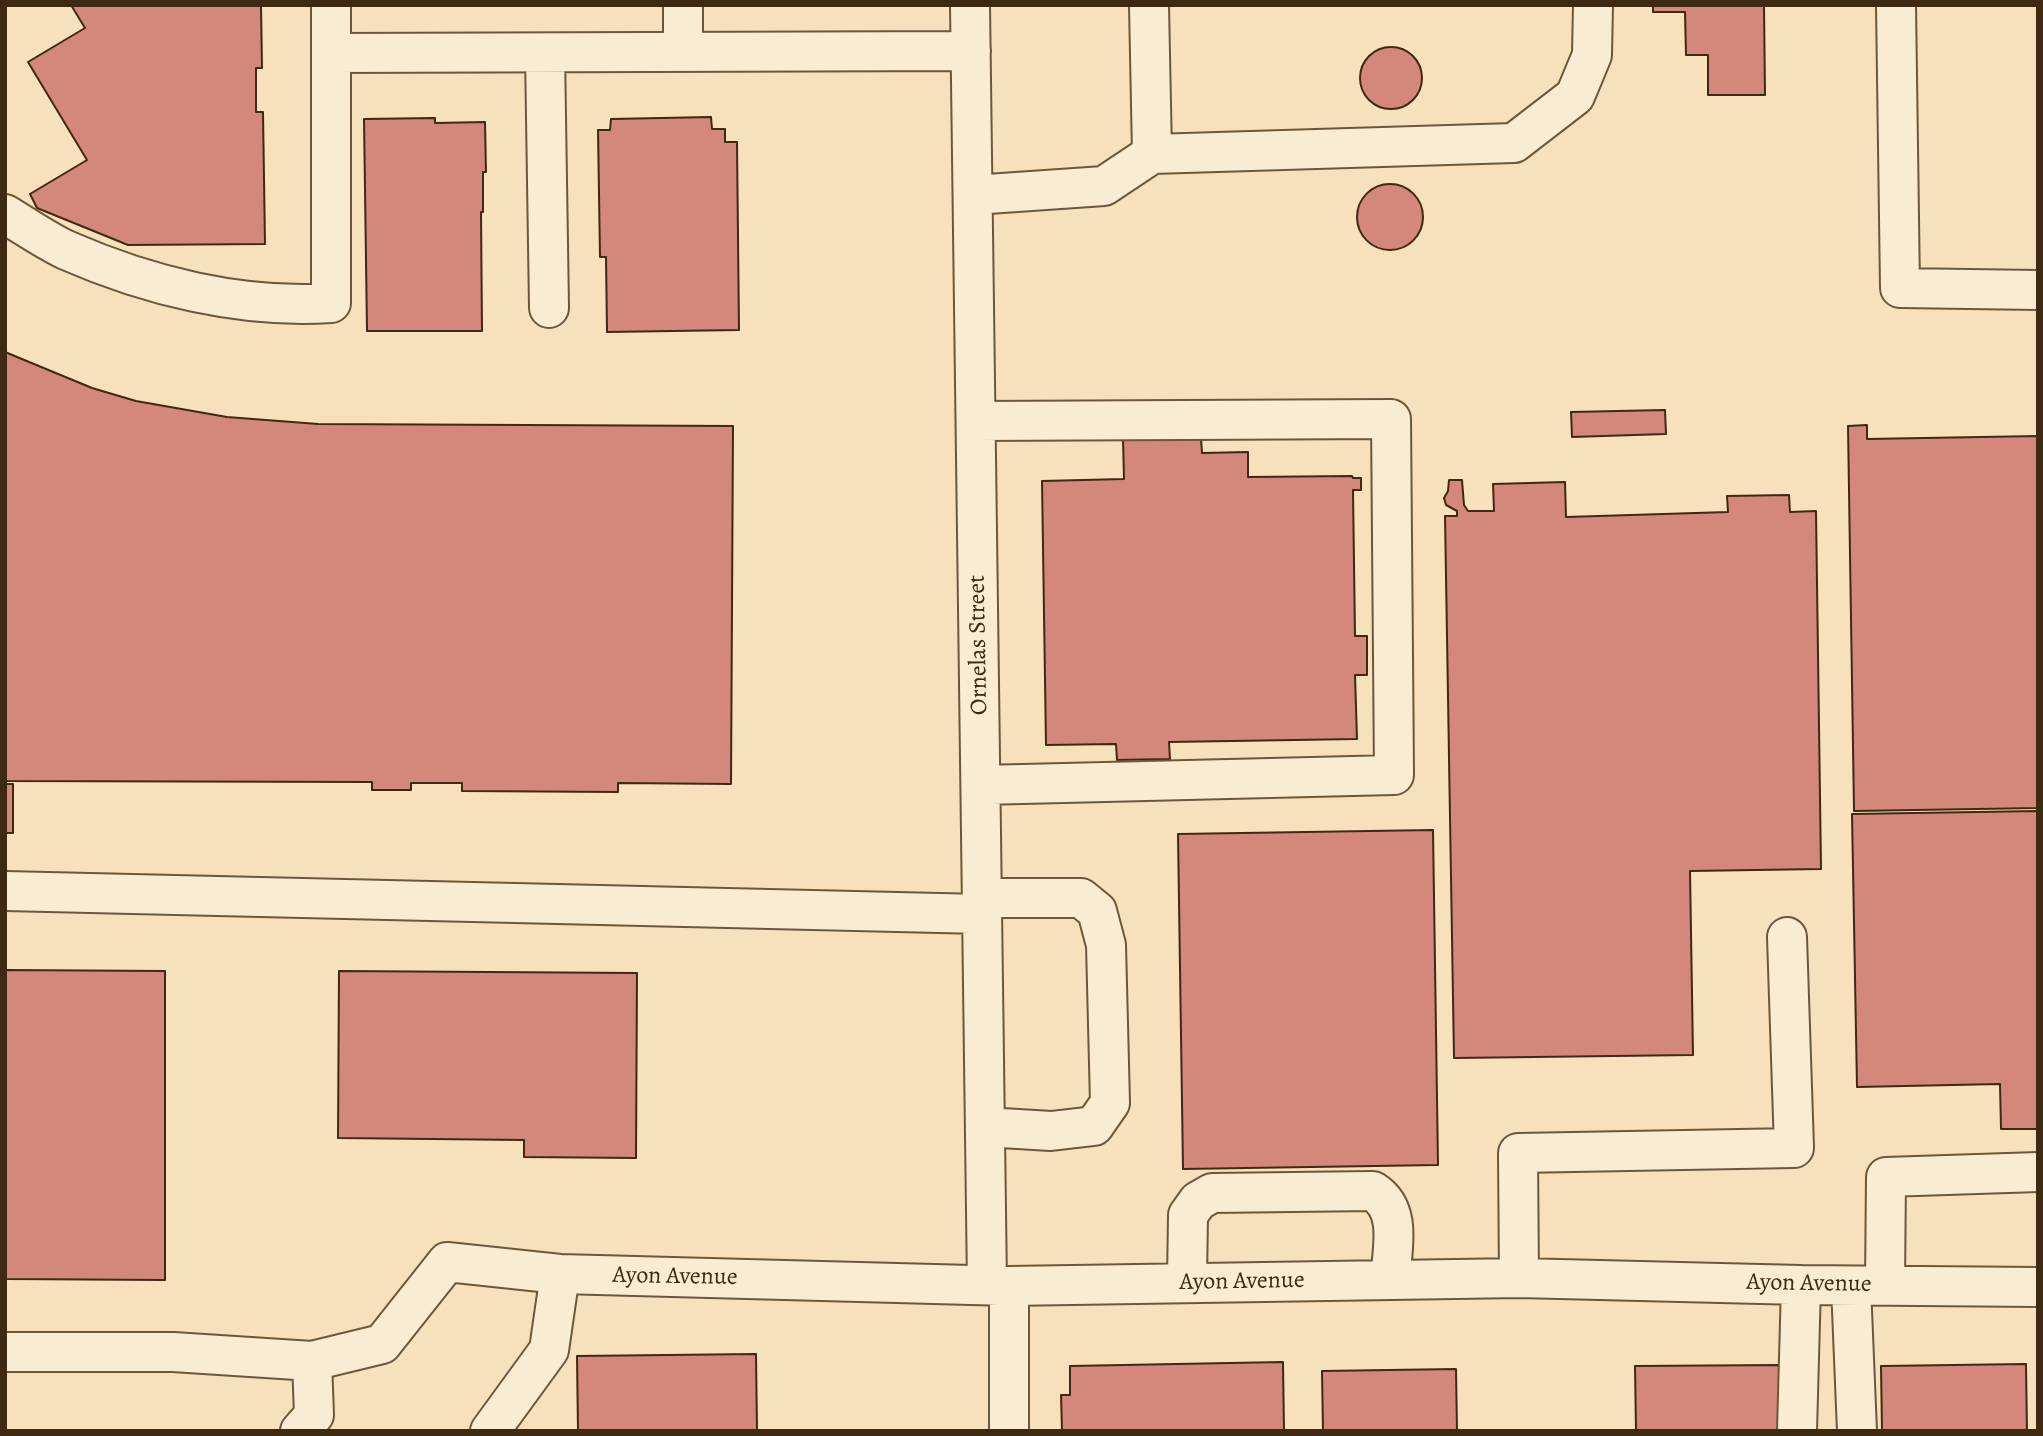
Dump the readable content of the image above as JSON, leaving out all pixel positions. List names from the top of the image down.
{
  "streets": {
    "street": ["Ornelas Street", "Ayon Avenue"]
  },
  "crossings": [
    ["Ornelas Street", "Ayon Avenue"]
  ]
}
